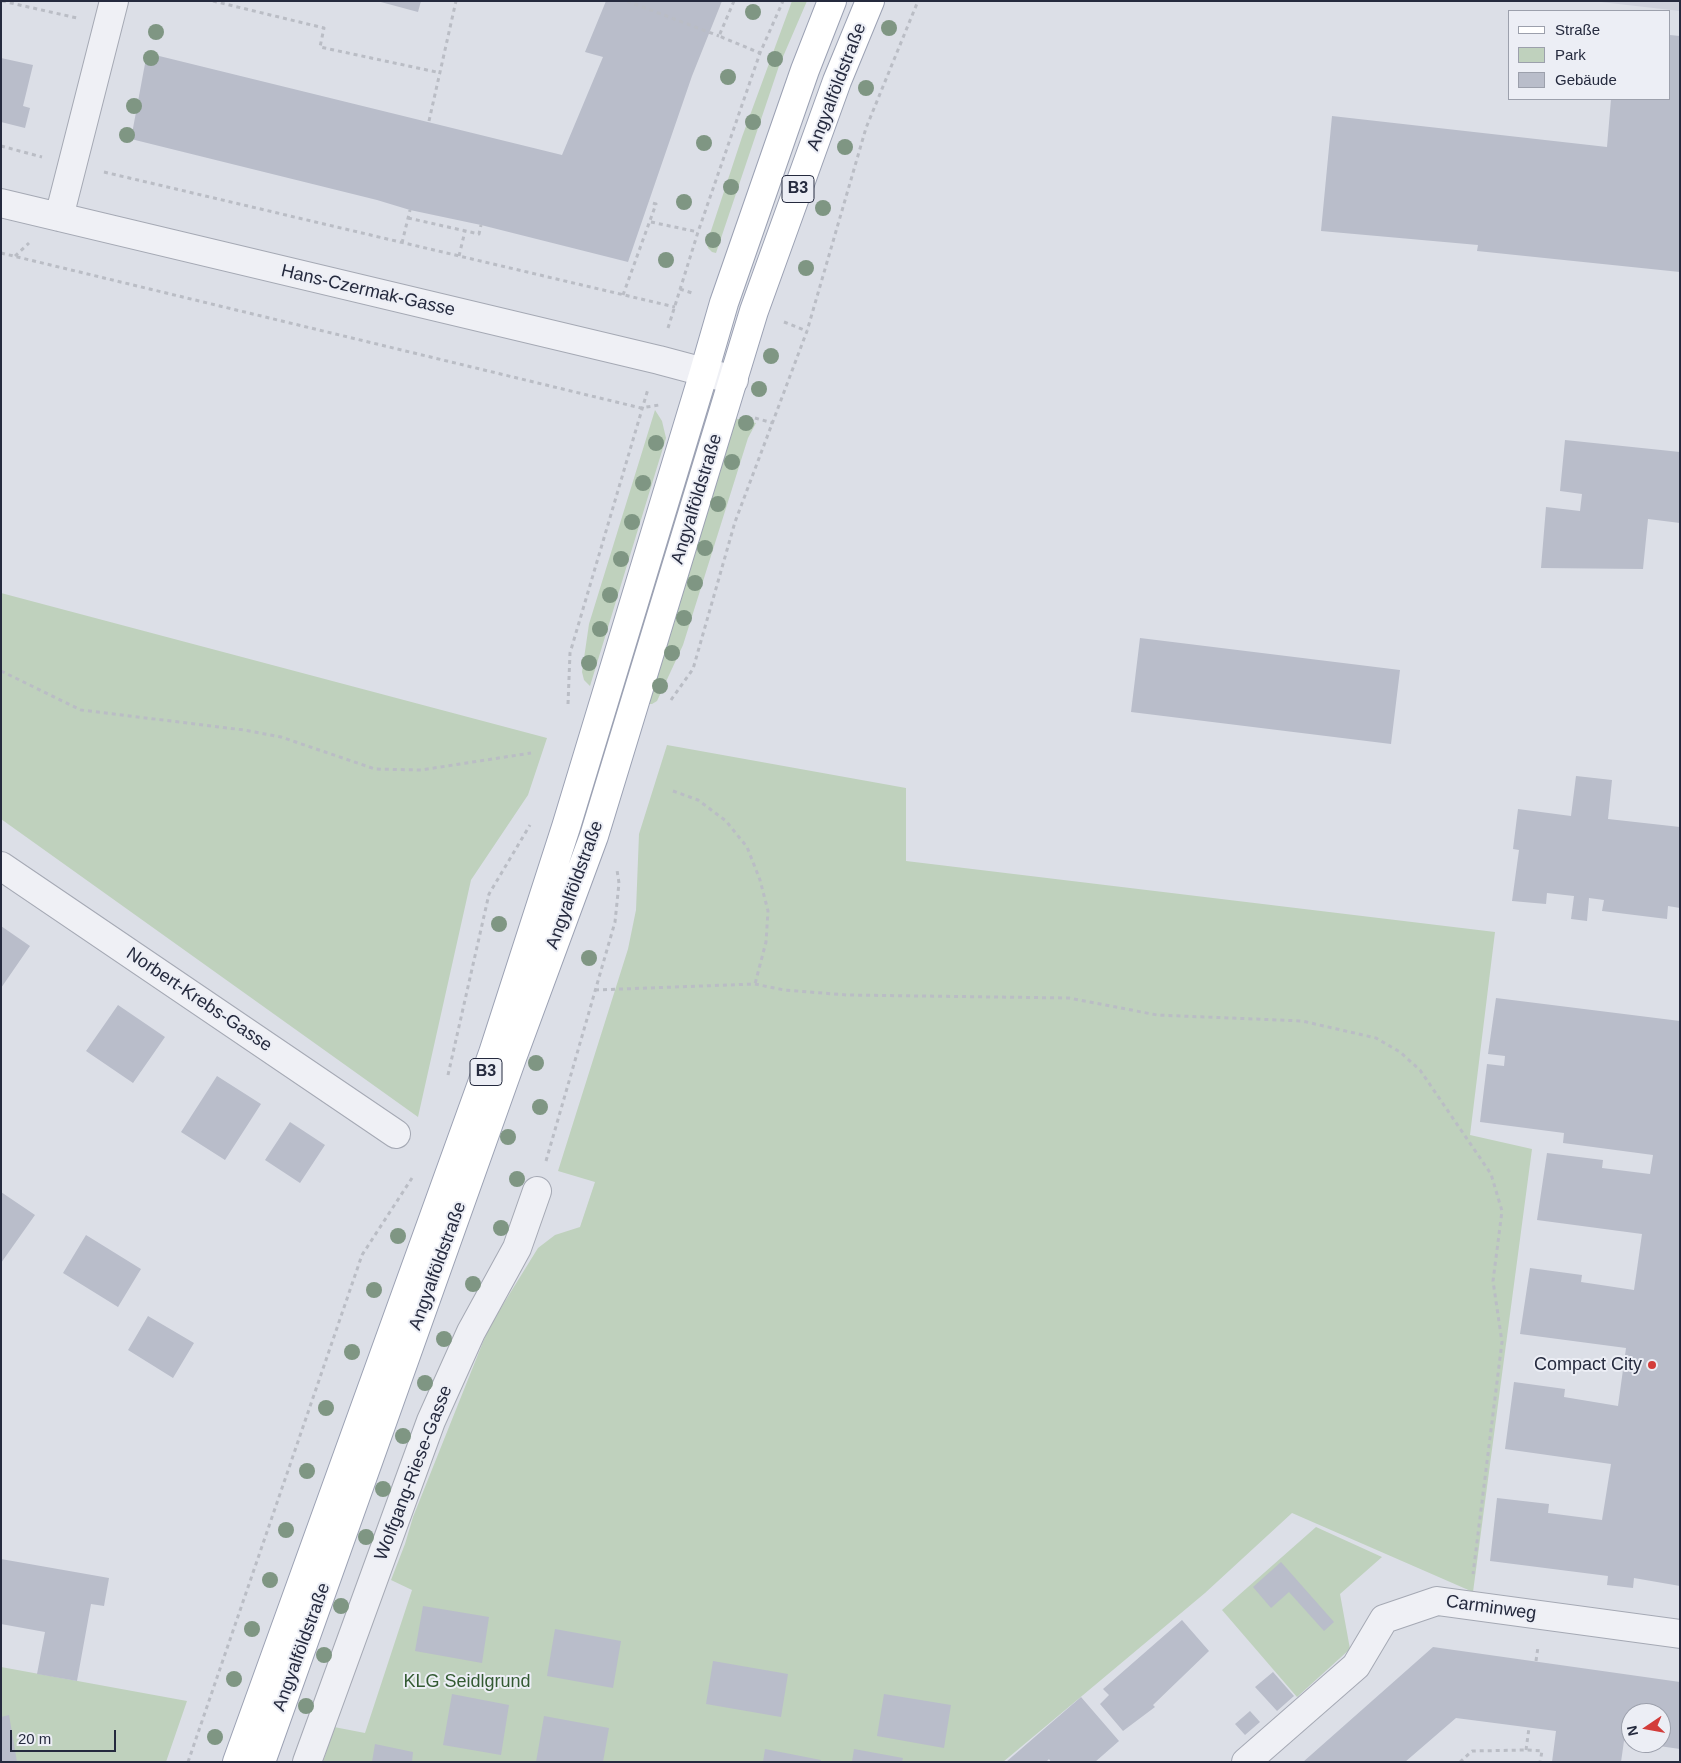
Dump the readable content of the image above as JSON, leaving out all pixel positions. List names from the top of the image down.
{
  "streets": {
    "main road": ["Angyalföldstraße", "B3"],
    "street": [
      "Hans-Czermak-Gasse",
      "Norbert-Krebs-Gasse",
      "Wolfgang-Riese-Gasse",
      "Carminweg"
    ]
  },
  "crossings": [
    ["Angyalföldstraße", "Hans-Czermak-Gasse"]
  ],
  "parks": ["KLG Seidlgrund"],
  "places": ["Compact City"],
  "legend": ["Straße", "Park", "Gebäude"],
  "scale_bar": "20 m",
  "north": "left"
}
